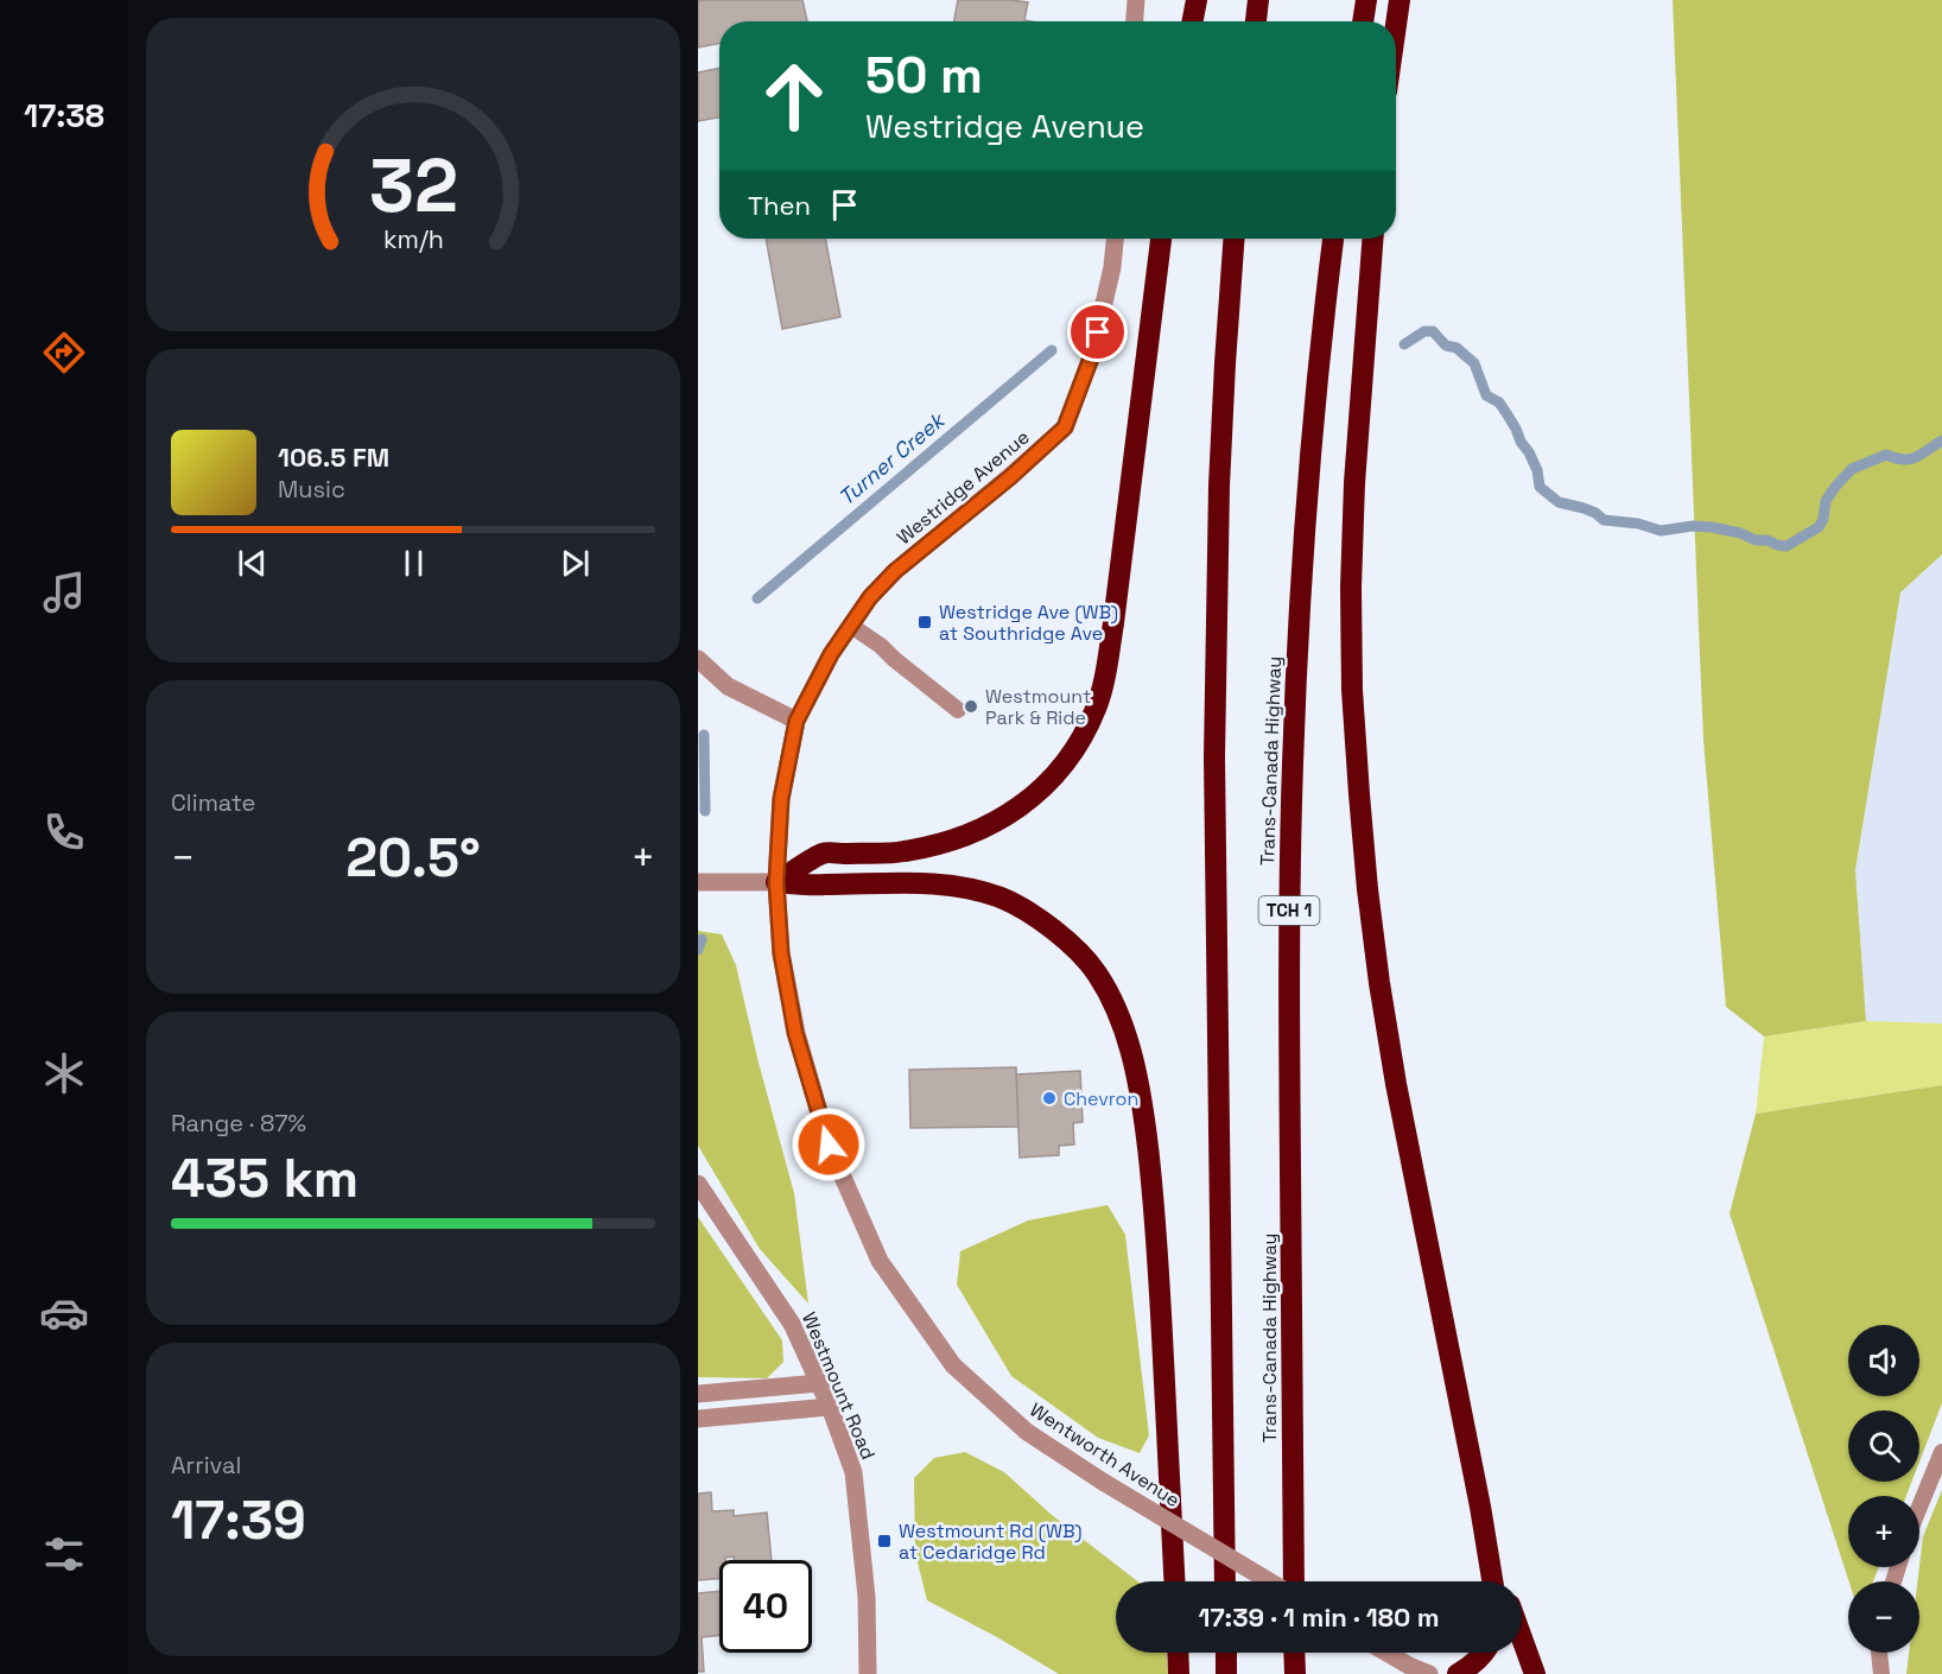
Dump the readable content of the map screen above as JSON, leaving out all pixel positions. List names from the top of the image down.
{
  "streets": {
    "highway": ["Trans-Canada Highway", "TCH 1"],
    "street": ["Westridge Avenue", "Westmount Road", "Wentworth Avenue"]
  },
  "crossings": [
    ["Westridge Avenue", "Wentworth Avenue"]
  ],
  "water": ["Turner Creek"],
  "places": {
    "transit": ["Westridge Ave (WB) at Southridge Ave", "Westmount Rd (WB) at Cedaridge Rd"],
    "other": ["Westmount Park & Ride", "Chevron"]
  },
  "page": {
    "tabs": "17:38",
    "turn": ["50 m", "Westridge Avenue"],
    "then": "Then",
    "song": ["106.5 FM", "Music"],
    "tile": [
      "Climate",
      ["Range · 87%", "435 km"],
      ["Arrival", "17:39"]
    ],
    "heat": ["−", "20.5°", "+"],
    "map_buttons": ["+", "−"],
    "limit": "40",
    "trip": "17:39 · 1 min · 180 m",
    "gauge": ["32", "km/h"]
  }
}
